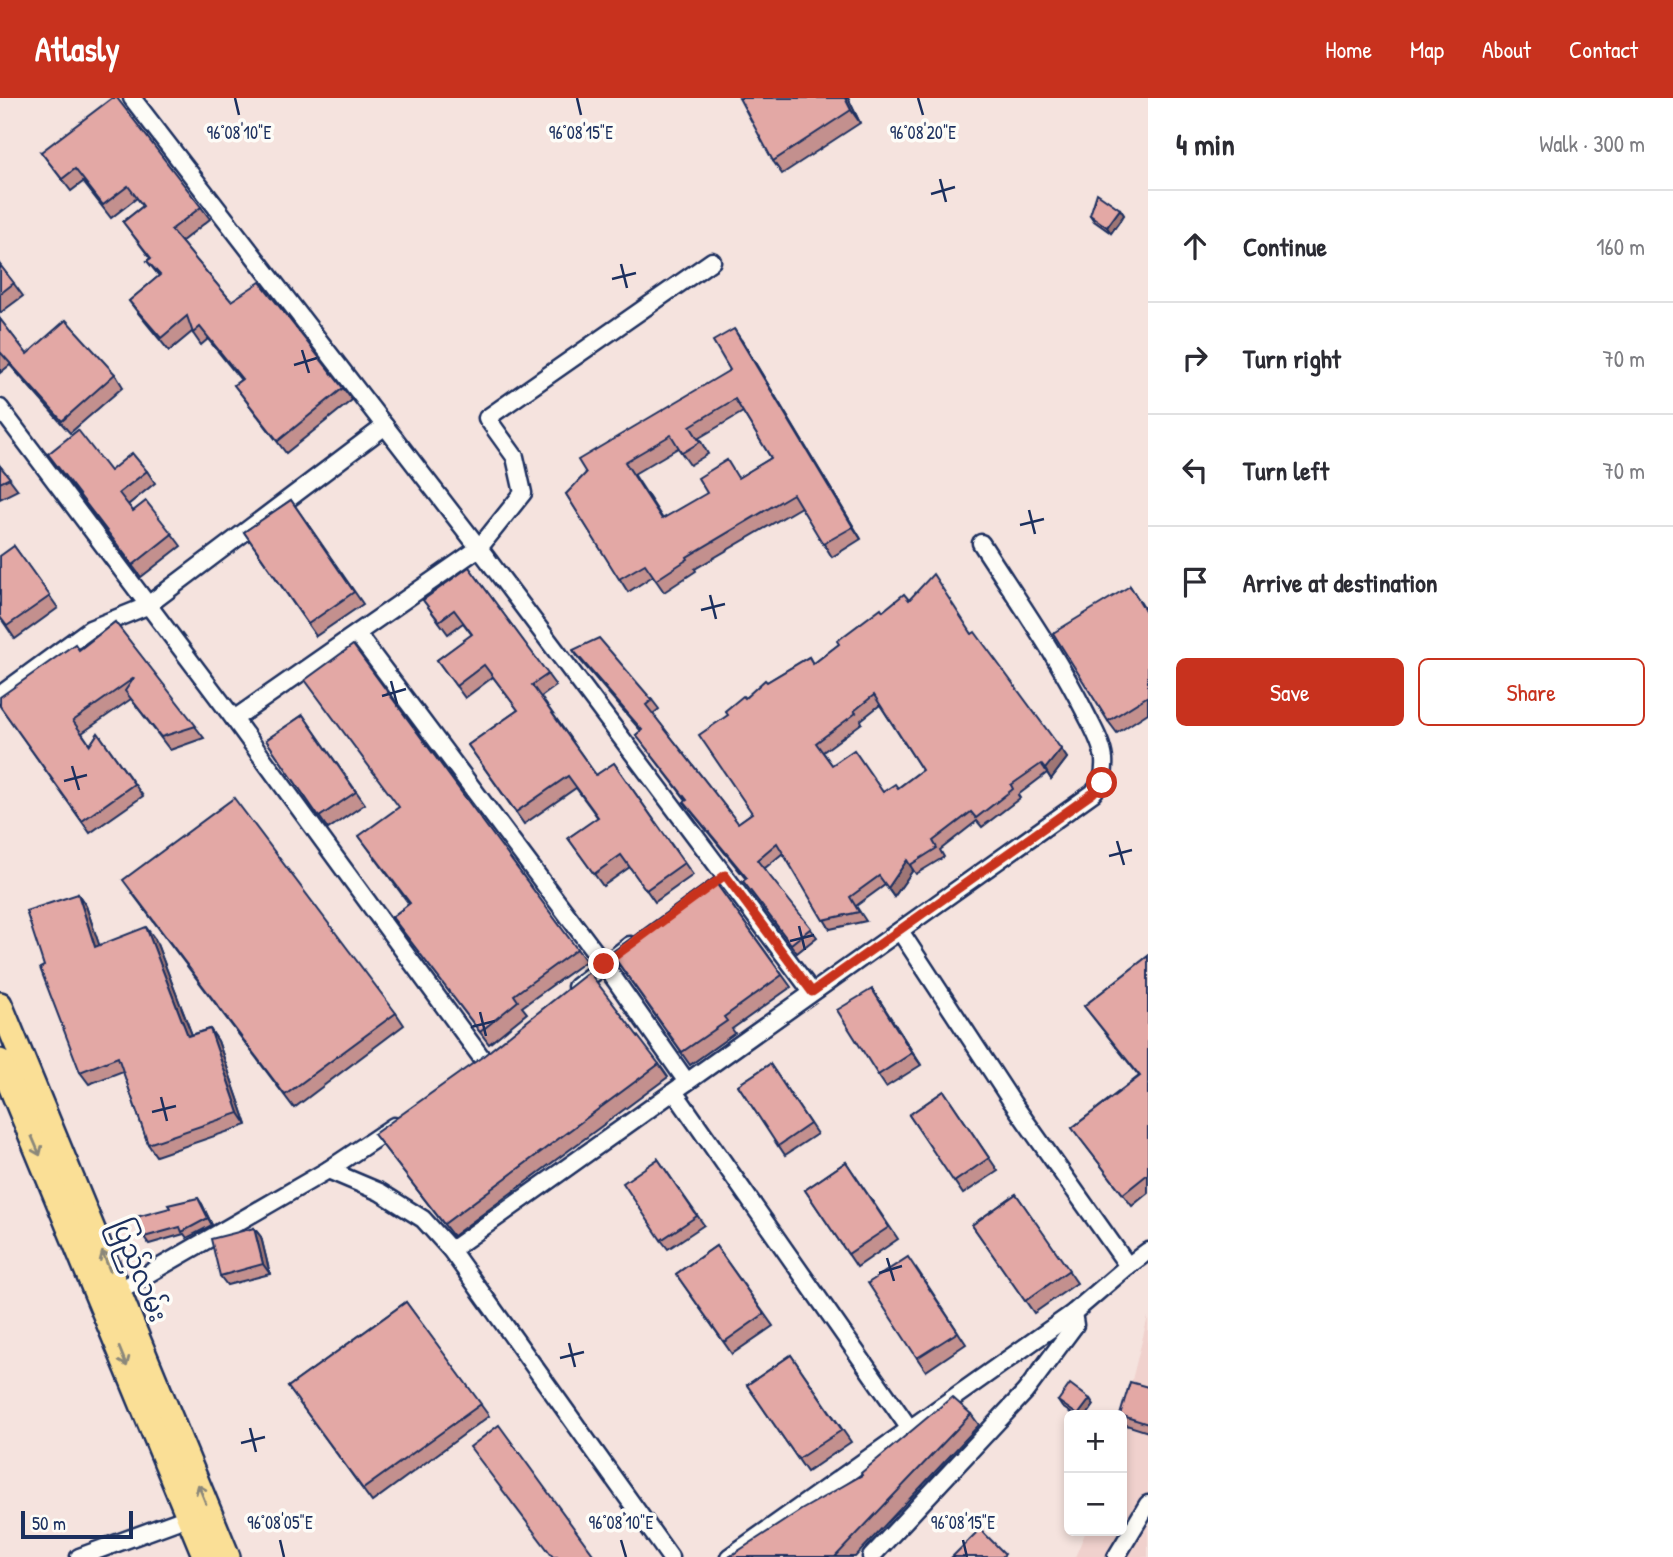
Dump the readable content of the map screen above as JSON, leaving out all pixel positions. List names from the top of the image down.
{
  "streets": {
    "highway": ["ပြည်လမ်း"]
  },
  "scale_bar": "50 m",
  "page": {
    "header": "Atlasly",
    "nav": [
      "Home",
      "Map",
      "About",
      "Contact"
    ],
    "heading": ["4 min", "Walk · 300 m"],
    "list": [
      ["Continue", "160 m"],
      ["Turn right", "70 m"],
      ["Turn left", "70 m"],
      "Arrive at destination"
    ],
    "buttons": ["Save", "Share"],
    "map_buttons": ["+", "−"],
    "scale": "50 m"
  },
  "coordinates": [
    "96°08'10\"E",
    "96°08'15\"E",
    "96°08'20\"E",
    "96°08'05\"E"
  ]
}
